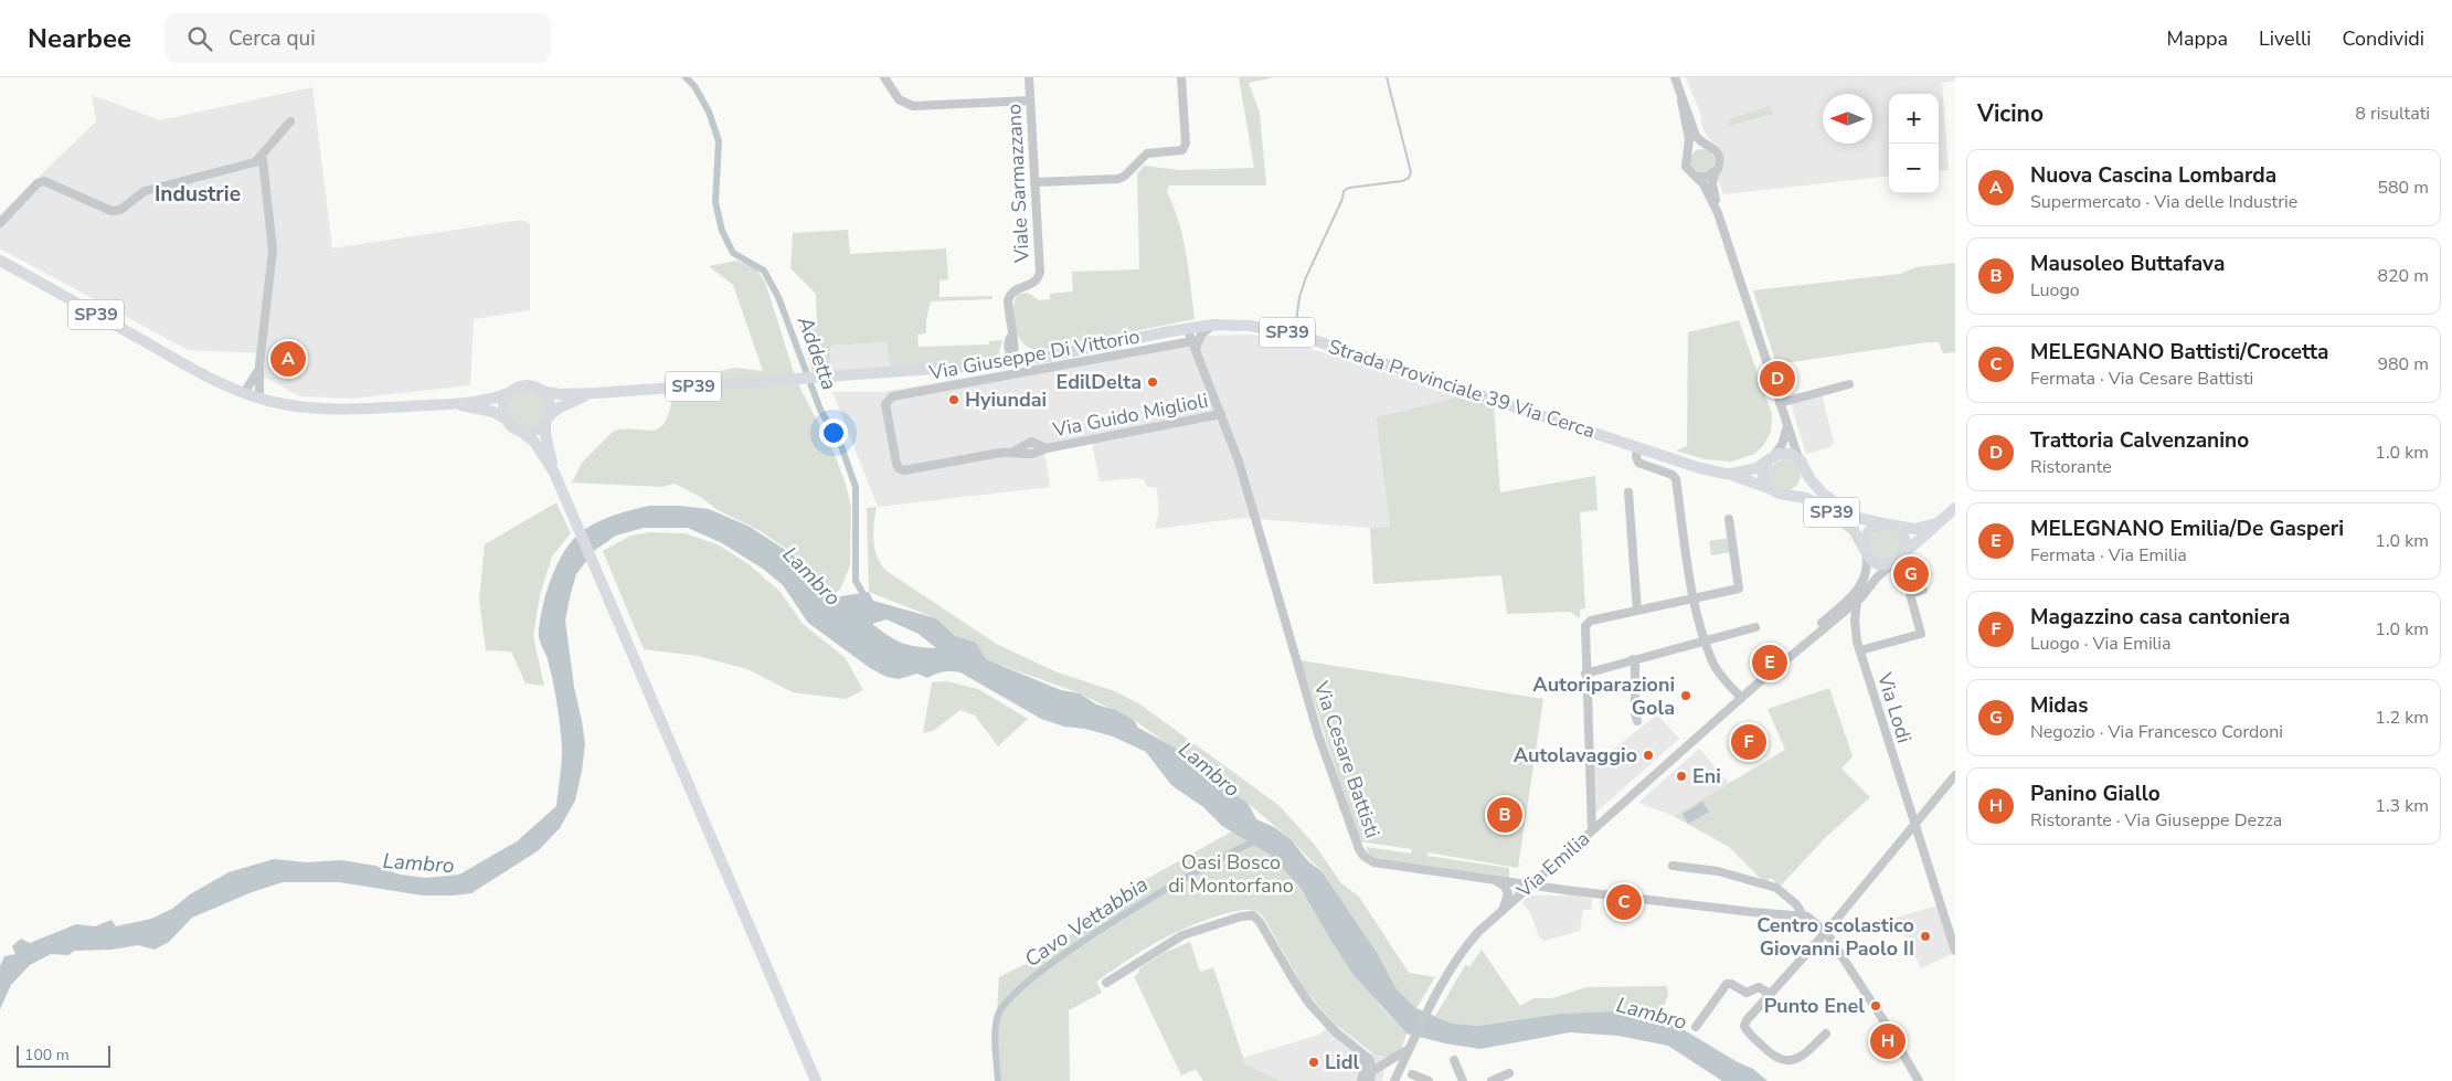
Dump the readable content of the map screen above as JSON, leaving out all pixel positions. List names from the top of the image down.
{
  "streets": {
    "main road": ["SP39", "Strada Provinciale 39 Via Cerca"],
    "street": [
      "Viale Sarmazzano",
      "Via Giuseppe Di Vittorio",
      "Via Guido Miglioli",
      "Via Lodi",
      "Via Cesare Battisti",
      "Via Emilia"
    ]
  },
  "crossings": [
    ["Viale Sarmazzano", "Strada Provinciale 39 Via Cerca"],
    ["SP39", "Strada Provinciale 39 Via Cerca"],
    ["SP39", "Via Emilia"],
    ["Via Giuseppe Di Vittorio", "Via Guido Miglioli"],
    ["Via Giuseppe Di Vittorio", "Via Cesare Battisti"],
    ["Strada Provinciale 39 Via Cerca", "Via Cesare Battisti"],
    ["Strada Provinciale 39 Via Cerca", "Via Emilia"],
    ["Via Guido Miglioli", "Via Cesare Battisti"],
    ["Via Lodi", "Via Emilia"],
    ["Via Cesare Battisti", "Via Emilia"]
  ],
  "districts": ["Industrie"],
  "water": ["Addetta", "Lambro", "Cavo Vettabbia"],
  "parks": ["Oasi Bosco di Montorfano"],
  "places": [
    "EdilDelta",
    "Hyiundai",
    "Autoriparazioni Gola",
    "Autolavaggio",
    "Eni",
    "Centro scolastico Giovanni Paolo II",
    "Punto Enel",
    "Lidl"
  ],
  "scale_bar": "100 m",
  "north": "left",
  "page": {
    "header": "Nearbee",
    "search": "Cerca qui",
    "nav": ["Mappa", "Livelli", "Condividi"],
    "heading": ["Vicino", "8 risultati"],
    "map_buttons": ["+", "−"],
    "list": [
      {
        "mark": "A",
        "name": "Nuova Cascina Lombarda",
        "note": "Supermercato · Via delle Industrie",
        "value": "580 m"
      },
      {
        "mark": "B",
        "name": "Mausoleo Buttafava",
        "note": "Luogo",
        "value": "820 m"
      },
      {
        "mark": "C",
        "name": "MELEGNANO Battisti/Crocetta",
        "note": "Fermata · Via Cesare Battisti",
        "value": "980 m"
      },
      {
        "mark": "D",
        "name": "Trattoria Calvenzanino",
        "note": "Ristorante",
        "value": "1.0 km"
      },
      {
        "mark": "E",
        "name": "MELEGNANO Emilia/De Gasperi",
        "note": "Fermata · Via Emilia",
        "value": "1.0 km"
      },
      {
        "mark": "F",
        "name": "Magazzino casa cantoniera",
        "note": "Luogo · Via Emilia",
        "value": "1.0 km"
      },
      {
        "mark": "G",
        "name": "Midas",
        "note": "Negozio · Via Francesco Cordoni",
        "value": "1.2 km"
      },
      {
        "mark": "H",
        "name": "Panino Giallo",
        "note": "Ristorante · Via Giuseppe Dezza",
        "value": "1.3 km"
      }
    ],
    "pins": [
      "A",
      "D",
      "G",
      "E",
      "F",
      "B",
      "C",
      "H"
    ],
    "scale": "100 m"
  }
}
